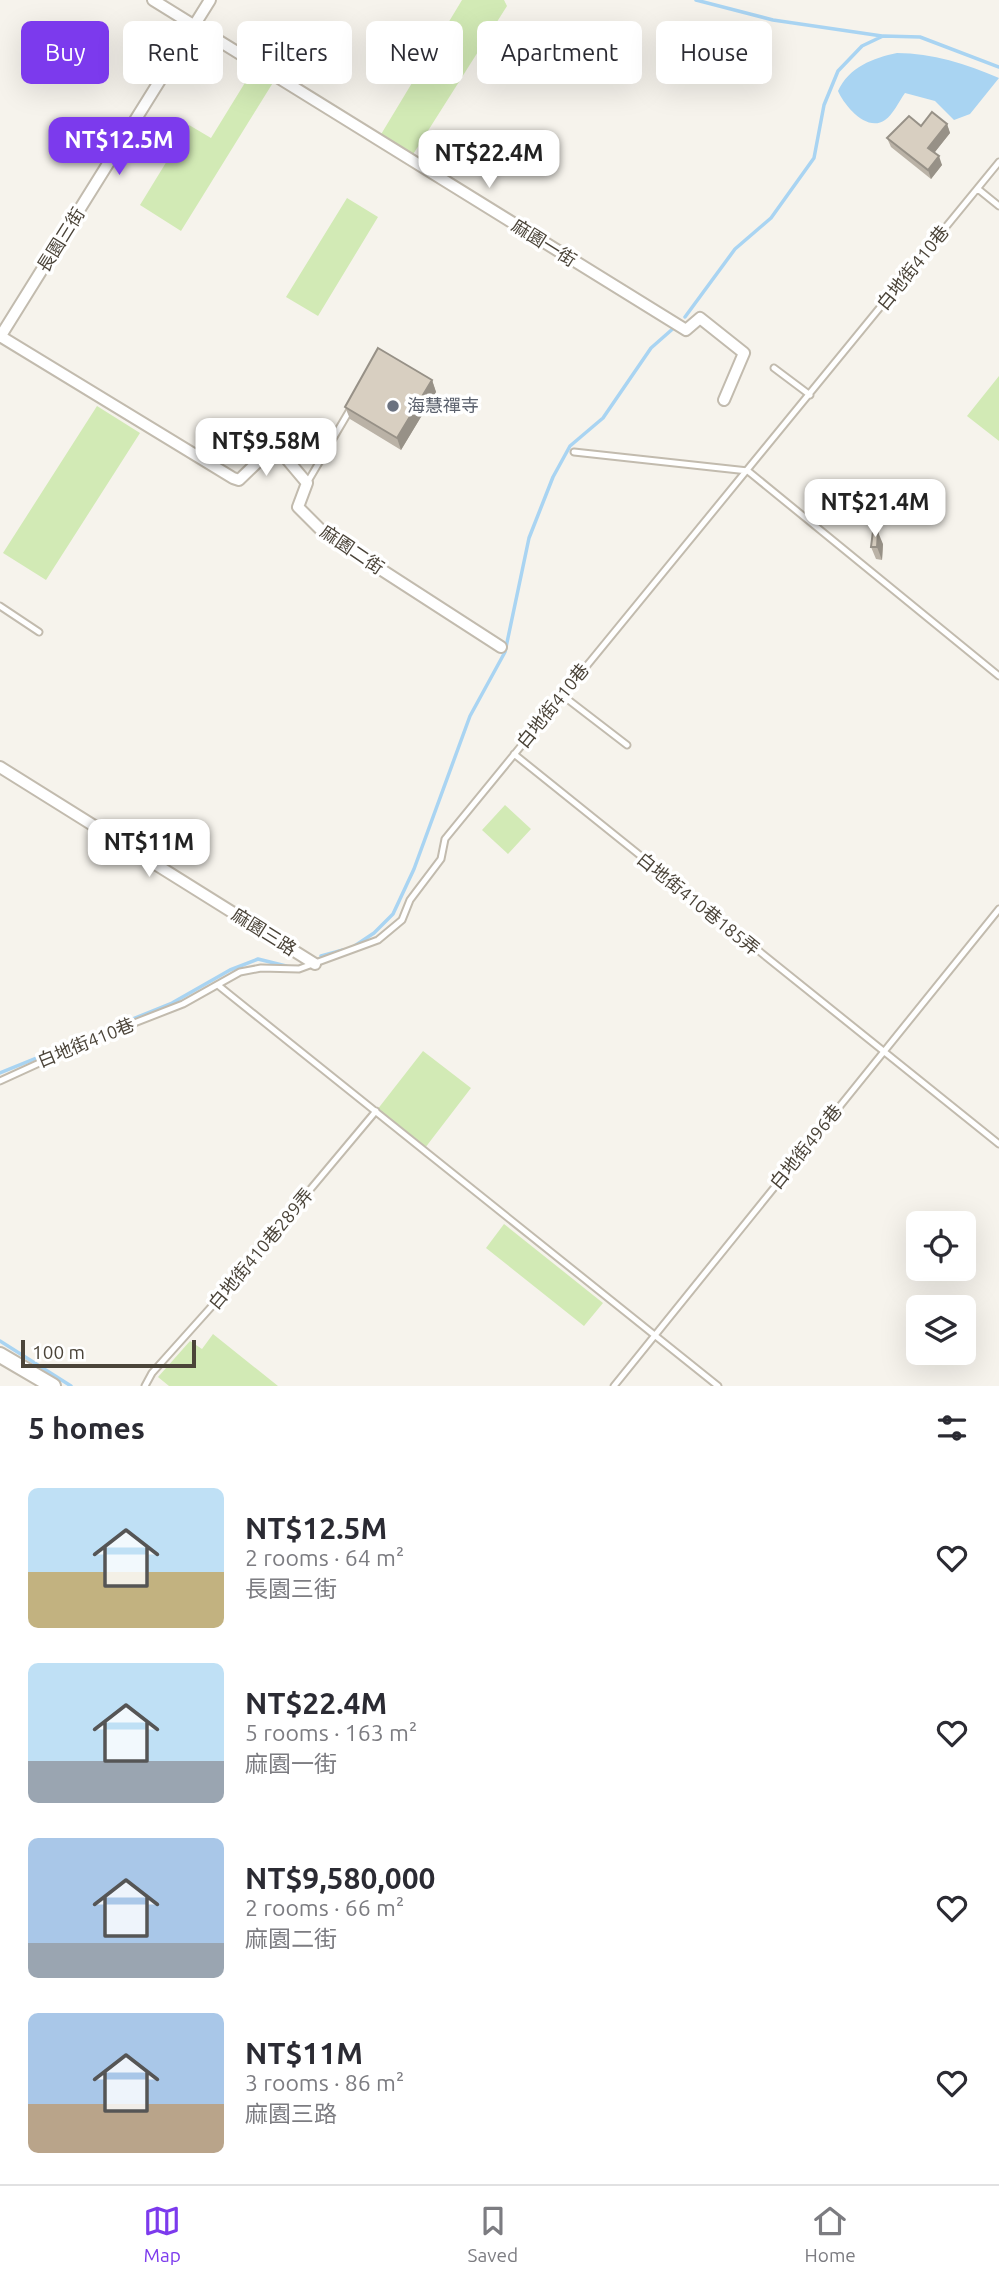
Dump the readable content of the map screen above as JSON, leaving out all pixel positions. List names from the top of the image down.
{
  "streets": {
    "street": [
      "長園三街",
      "麻園一街",
      "麻園二街",
      "麻園三路"
    ],
    "lane": [
      "白地街410巷",
      "白地街410巷185弄",
      "白地街496巷",
      "白地街410巷289弄"
    ]
  },
  "crossings": [
    ["白地街410巷", "白地街410巷185弄"],
    ["白地街410巷", "麻園三路"],
    ["白地街410巷185弄", "白地街496巷"]
  ],
  "places": ["海慧禪寺"],
  "scale_bar": "100 m",
  "page": {
    "chip": [
      "Buy",
      "Rent",
      "Filters",
      "New",
      "Apartment",
      "House"
    ],
    "price": [
      "NT$12.5M",
      "NT$22.4M",
      "NT$9.58M",
      "NT$21.4M",
      "NT$11M"
    ],
    "scale": "100 m",
    "heading": "5 homes",
    "list": [
      {
        "name": "NT$12.5M",
        "note": "2 rooms · 64 m² · 長園三街"
      },
      {
        "name": "NT$22.4M",
        "note": "5 rooms · 163 m² · 麻園一街"
      },
      {
        "name": "NT$9,580,000",
        "note": "2 rooms · 66 m² · 麻園二街"
      },
      {
        "name": "NT$11M",
        "note": "3 rooms · 86 m² · 麻園三路"
      }
    ],
    "tabs": ["Map", "Saved", "Home"]
  }
}
